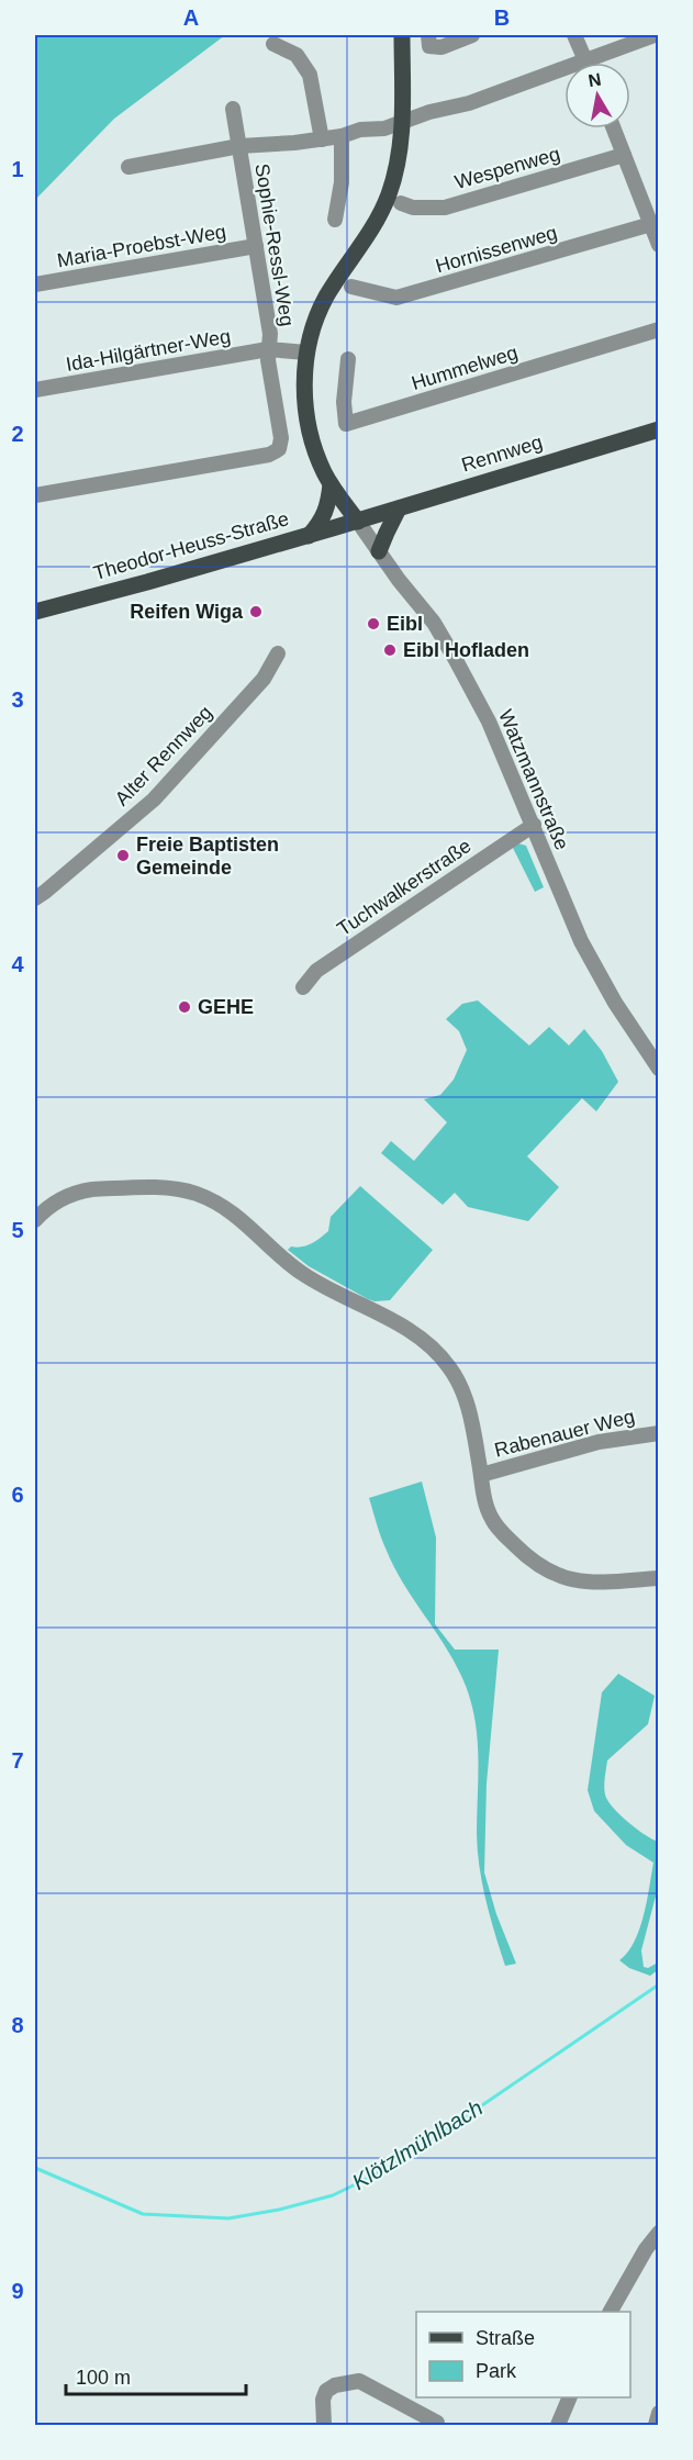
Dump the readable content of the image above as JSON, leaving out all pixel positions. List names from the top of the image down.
{
  "streets": {
    "main road": ["Rennweg", "Theodor-Heuss-Straße"],
    "street": [
      "Wespenweg",
      "Sophie-Ressl-Weg",
      "Maria-Proebst-Weg",
      "Hornissenweg",
      "Ida-Hilgärtner-Weg",
      "Hummelweg",
      "Alter Rennweg",
      "Watzmannstraße",
      "Tuchwalkerstraße",
      "Rabenauer Weg"
    ]
  },
  "crossings": [
    ["Sophie-Ressl-Weg", "Maria-Proebst-Weg"],
    ["Sophie-Ressl-Weg", "Ida-Hilgärtner-Weg"],
    ["Rennweg", "Theodor-Heuss-Straße"],
    ["Rennweg", "Watzmannstraße"],
    ["Theodor-Heuss-Straße", "Watzmannstraße"],
    ["Watzmannstraße", "Tuchwalkerstraße"]
  ],
  "water": ["Klötzlmühlbach"],
  "places": [
    "Reifen Wiga",
    "Eibl",
    "Eibl Hofladen",
    "Freie Baptisten Gemeinde",
    "GEHE"
  ],
  "legend": ["Straße", "Park"],
  "scale_bar": "100 m",
  "north": "top",
  "grid": {
    "columns": ["A", "B"],
    "rows": [
      "1",
      "2",
      "3",
      "4",
      "5",
      "6",
      "7",
      "8",
      "9"
    ]
  }
}
